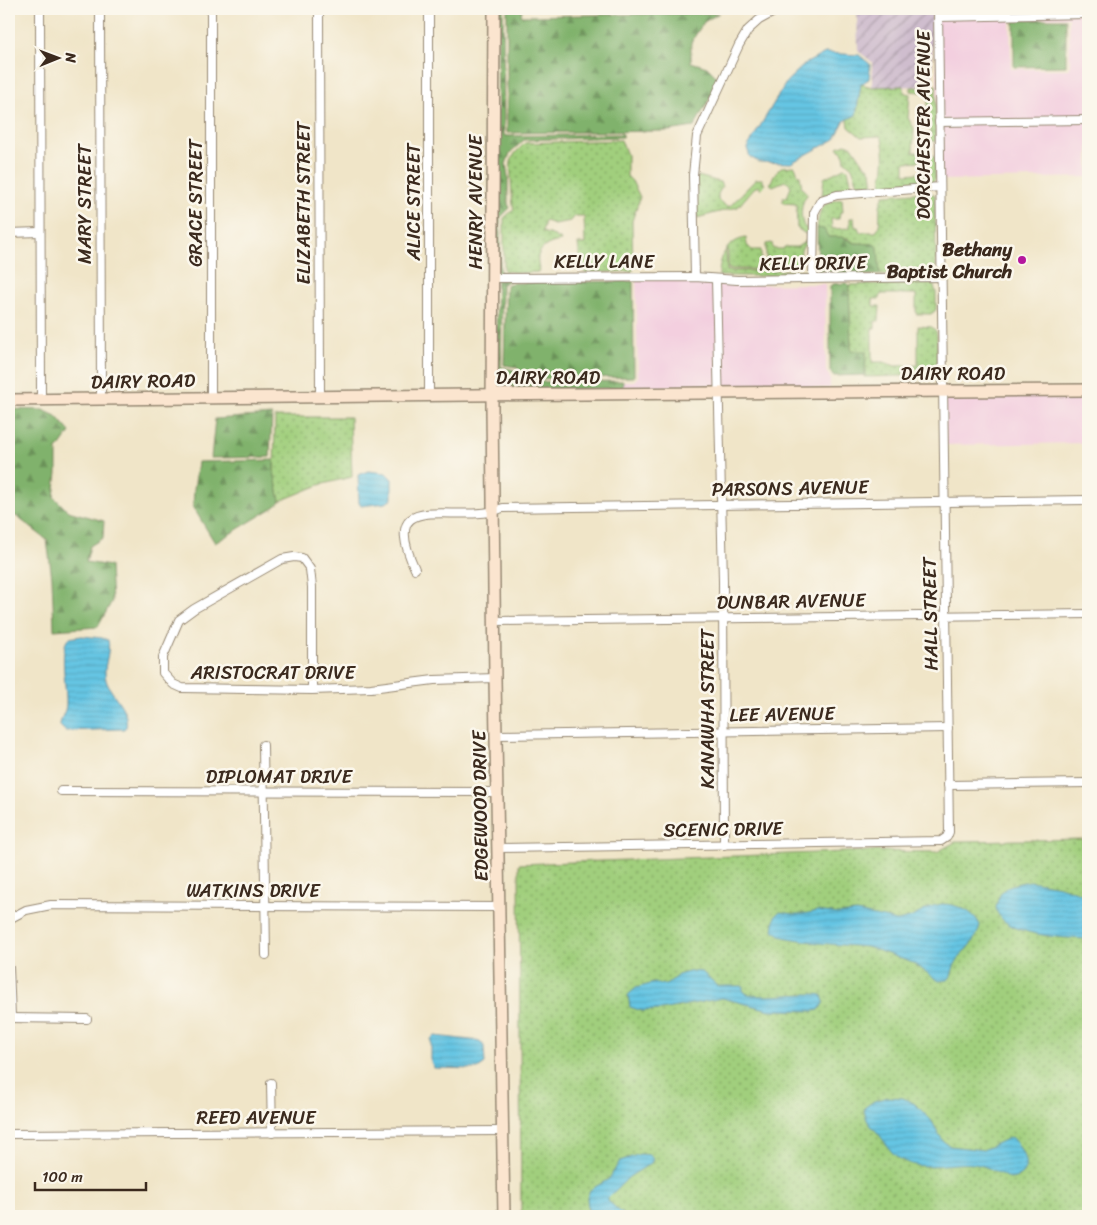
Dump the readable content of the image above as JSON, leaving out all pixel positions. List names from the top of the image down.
{
  "streets": {
    "street": [
      "DORCHESTER AVENUE",
      "ALICE STREET",
      "HENRY AVENUE",
      "GRACE STREET",
      "ELIZABETH STREET",
      "MARY STREET",
      "KELLY LANE",
      "KELLY DRIVE",
      "DAIRY ROAD",
      "PARSONS AVENUE",
      "DUNBAR AVENUE",
      "HALL STREET",
      "ARISTOCRAT DRIVE",
      "KANAWHA STREET",
      "LEE AVENUE",
      "DIPLOMAT DRIVE",
      "EDGEWOOD DRIVE",
      "SCENIC DRIVE",
      "WATKINS DRIVE",
      "REED AVENUE"
    ]
  },
  "crossings": [
    ["DORCHESTER AVENUE", "KELLY DRIVE"],
    ["DORCHESTER AVENUE", "DAIRY ROAD"],
    ["DORCHESTER AVENUE", "HALL STREET"],
    ["ALICE STREET", "DAIRY ROAD"],
    ["HENRY AVENUE", "KELLY LANE"],
    ["HENRY AVENUE", "DAIRY ROAD"],
    ["HENRY AVENUE", "EDGEWOOD DRIVE"],
    ["GRACE STREET", "DAIRY ROAD"],
    ["ELIZABETH STREET", "DAIRY ROAD"],
    ["MARY STREET", "DAIRY ROAD"],
    ["KELLY LANE", "KELLY DRIVE"],
    ["KELLY LANE", "KANAWHA STREET"],
    ["KELLY DRIVE", "KANAWHA STREET"],
    ["DAIRY ROAD", "HALL STREET"],
    ["DAIRY ROAD", "KANAWHA STREET"],
    ["DAIRY ROAD", "EDGEWOOD DRIVE"],
    ["PARSONS AVENUE", "HALL STREET"],
    ["PARSONS AVENUE", "KANAWHA STREET"],
    ["PARSONS AVENUE", "EDGEWOOD DRIVE"],
    ["DUNBAR AVENUE", "HALL STREET"],
    ["DUNBAR AVENUE", "KANAWHA STREET"],
    ["DUNBAR AVENUE", "EDGEWOOD DRIVE"],
    ["HALL STREET", "LEE AVENUE"],
    ["HALL STREET", "SCENIC DRIVE"],
    ["ARISTOCRAT DRIVE", "EDGEWOOD DRIVE"],
    ["KANAWHA STREET", "LEE AVENUE"],
    ["KANAWHA STREET", "SCENIC DRIVE"],
    ["LEE AVENUE", "EDGEWOOD DRIVE"],
    ["DIPLOMAT DRIVE", "EDGEWOOD DRIVE"],
    ["EDGEWOOD DRIVE", "SCENIC DRIVE"],
    ["EDGEWOOD DRIVE", "WATKINS DRIVE"],
    ["EDGEWOOD DRIVE", "REED AVENUE"]
  ],
  "places": ["Bethany Baptist Church"],
  "scale_bar": "100 m",
  "north": "right"
}
